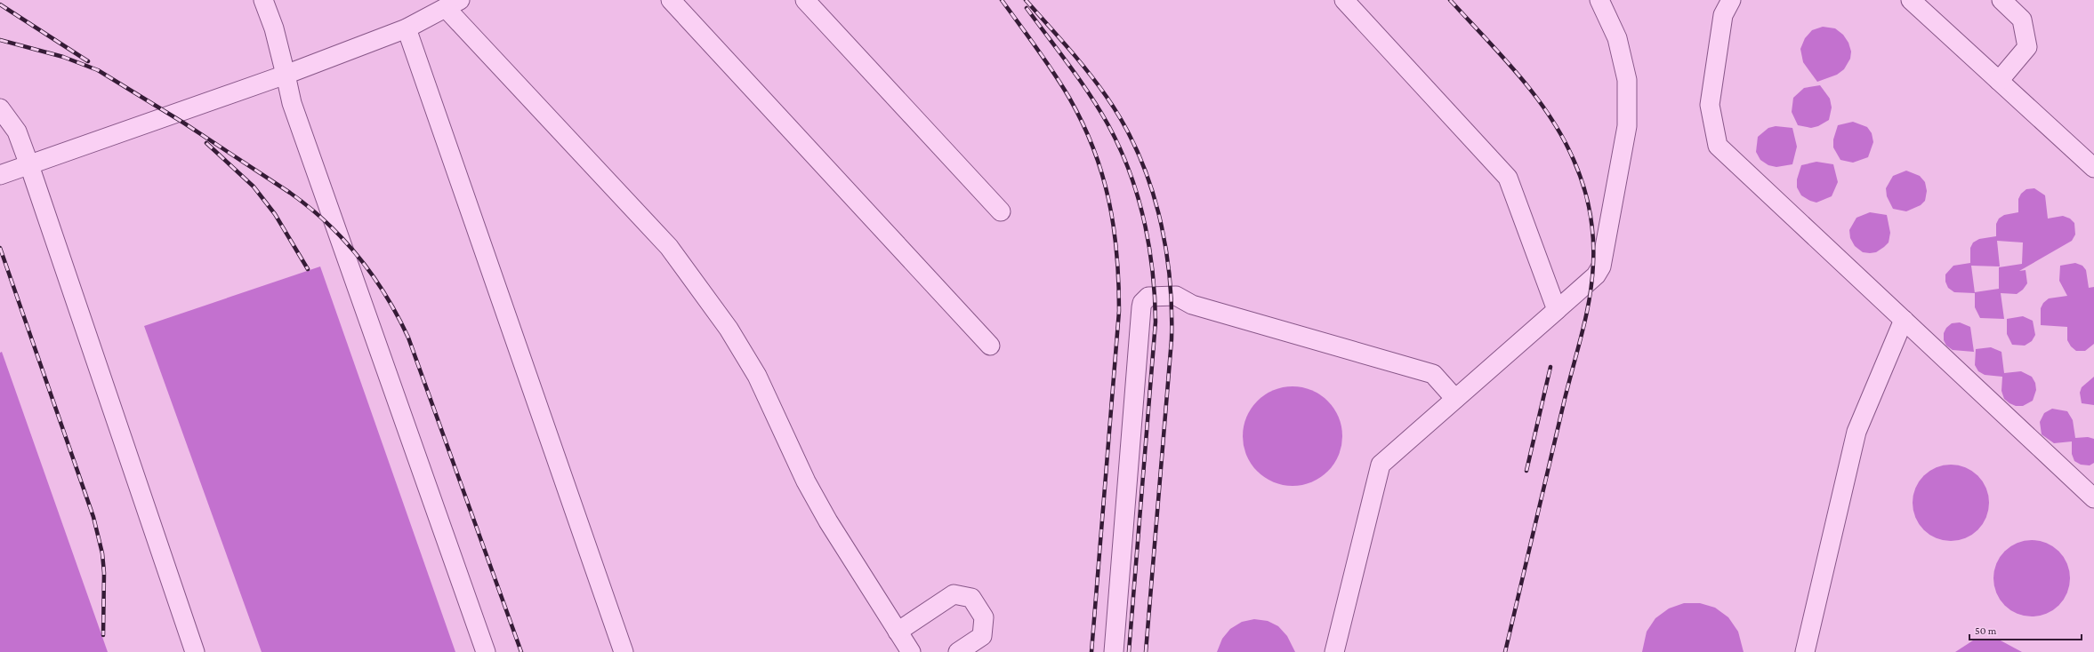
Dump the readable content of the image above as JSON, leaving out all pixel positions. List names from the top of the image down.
{
  "scale_bar": "50 m"
}
